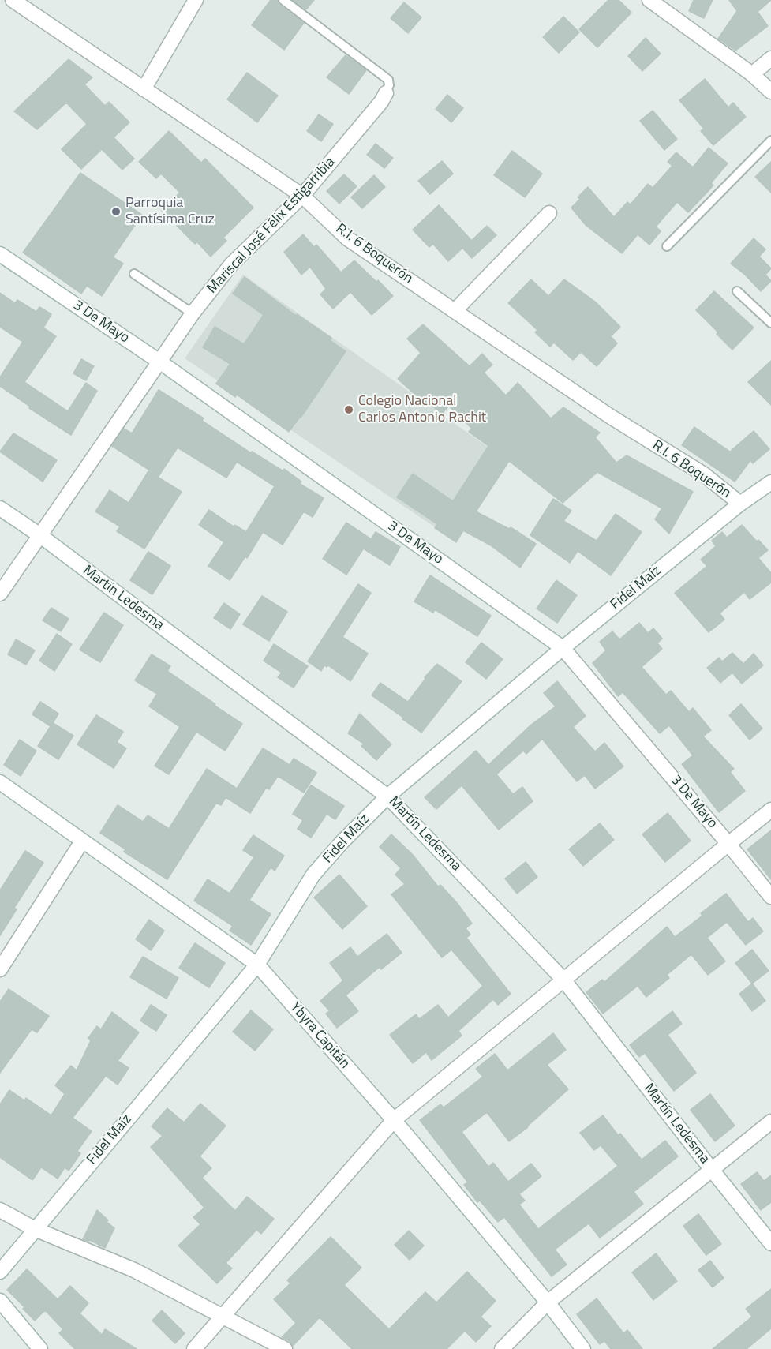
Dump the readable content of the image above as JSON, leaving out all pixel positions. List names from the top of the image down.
{
  "streets": {
    "street": [
      "Mariscal José Félix Estigarribia",
      "R.I. 6 Boquerón",
      "3 De Mayo",
      "Fidel Maíz",
      "Martín Ledesma",
      "Ybyra Capitán"
    ]
  },
  "crossings": [
    ["Mariscal José Félix Estigarribia", "R.I. 6 Boquerón"],
    ["Mariscal José Félix Estigarribia", "3 De Mayo"],
    ["Mariscal José Félix Estigarribia", "Martín Ledesma"],
    ["R.I. 6 Boquerón", "Fidel Maíz"],
    ["3 De Mayo", "Fidel Maíz"],
    ["Fidel Maíz", "Martín Ledesma"],
    ["Fidel Maíz", "Ybyra Capitán"]
  ],
  "places": ["Parroquia Santísima Cruz", "Colegio Nacional Carlos Antonio Rachit"]
}
